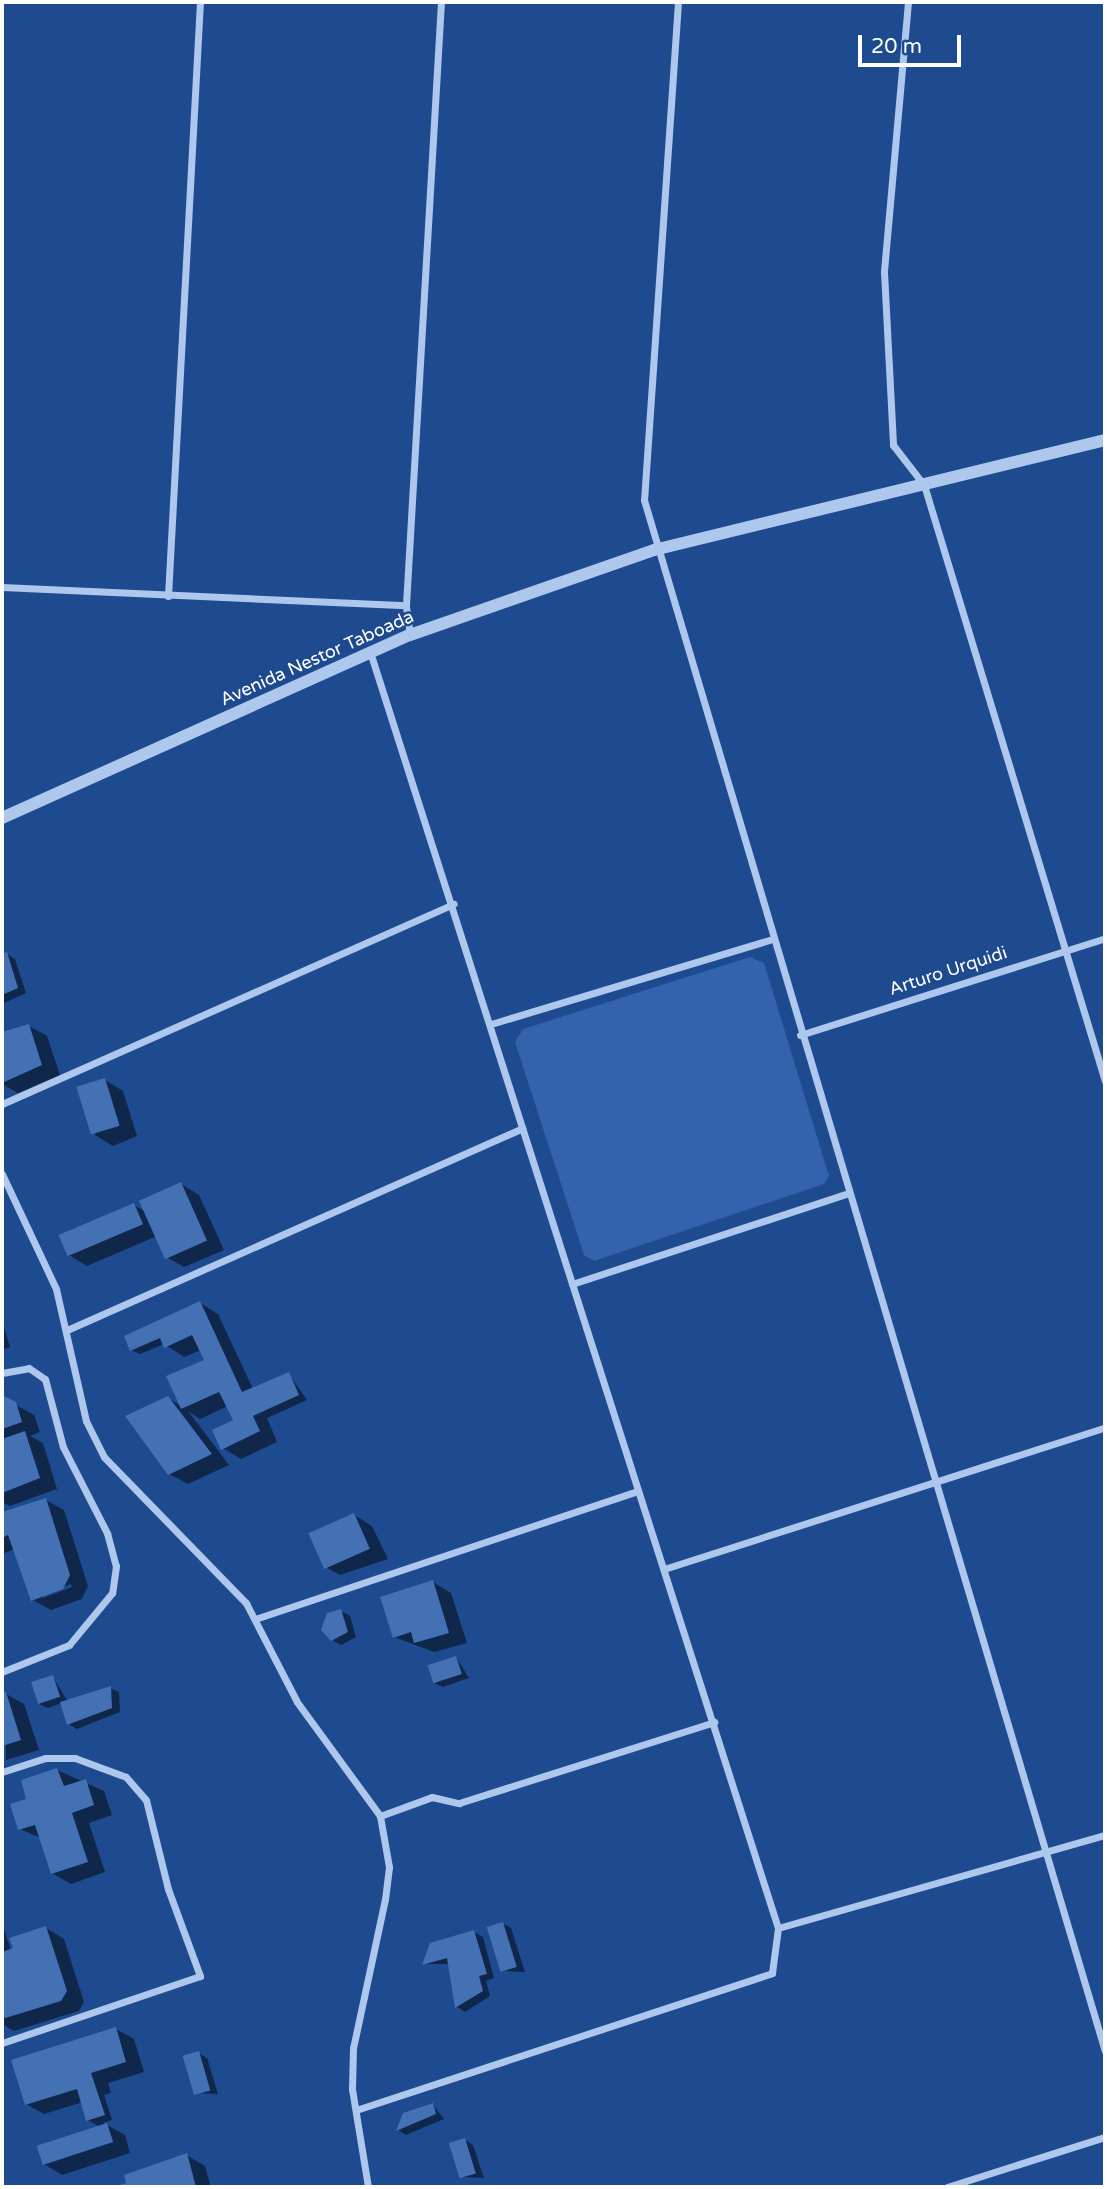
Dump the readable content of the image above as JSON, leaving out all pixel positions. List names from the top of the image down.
{
  "streets": {
    "street": ["Avenida Nestor Taboada", "Arturo Urquidi"]
  },
  "scale_bar": "20 m"
}
